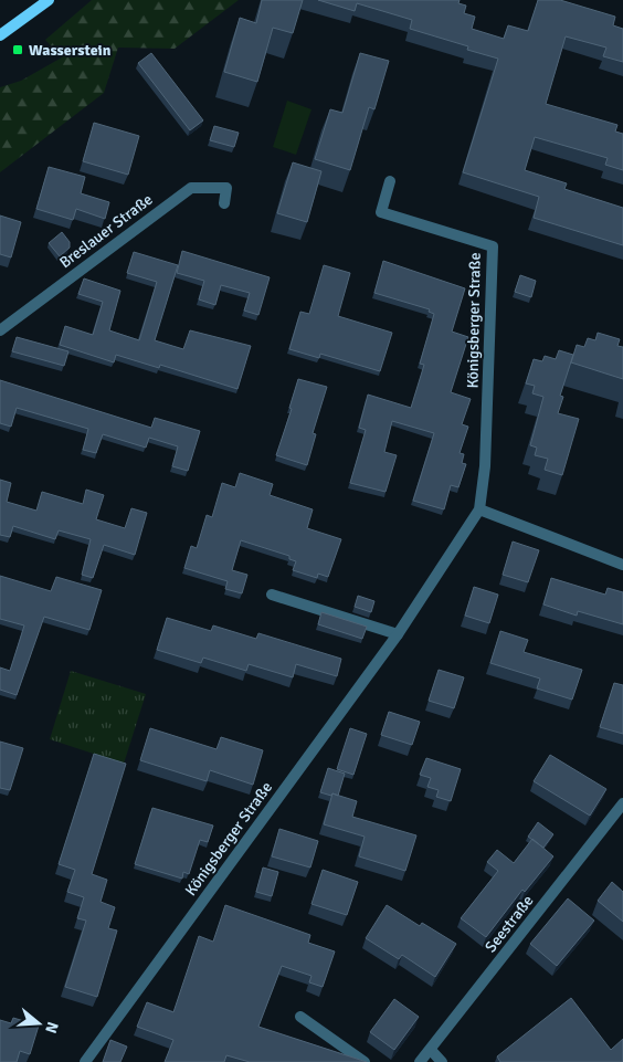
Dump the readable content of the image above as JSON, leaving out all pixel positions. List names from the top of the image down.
{
  "streets": {
    "street": ["Breslauer Straße", "Königsberger Straße", "Seestraße"]
  },
  "places": {
    "transit": ["Wasserstein"]
  },
  "north": "right"
}
